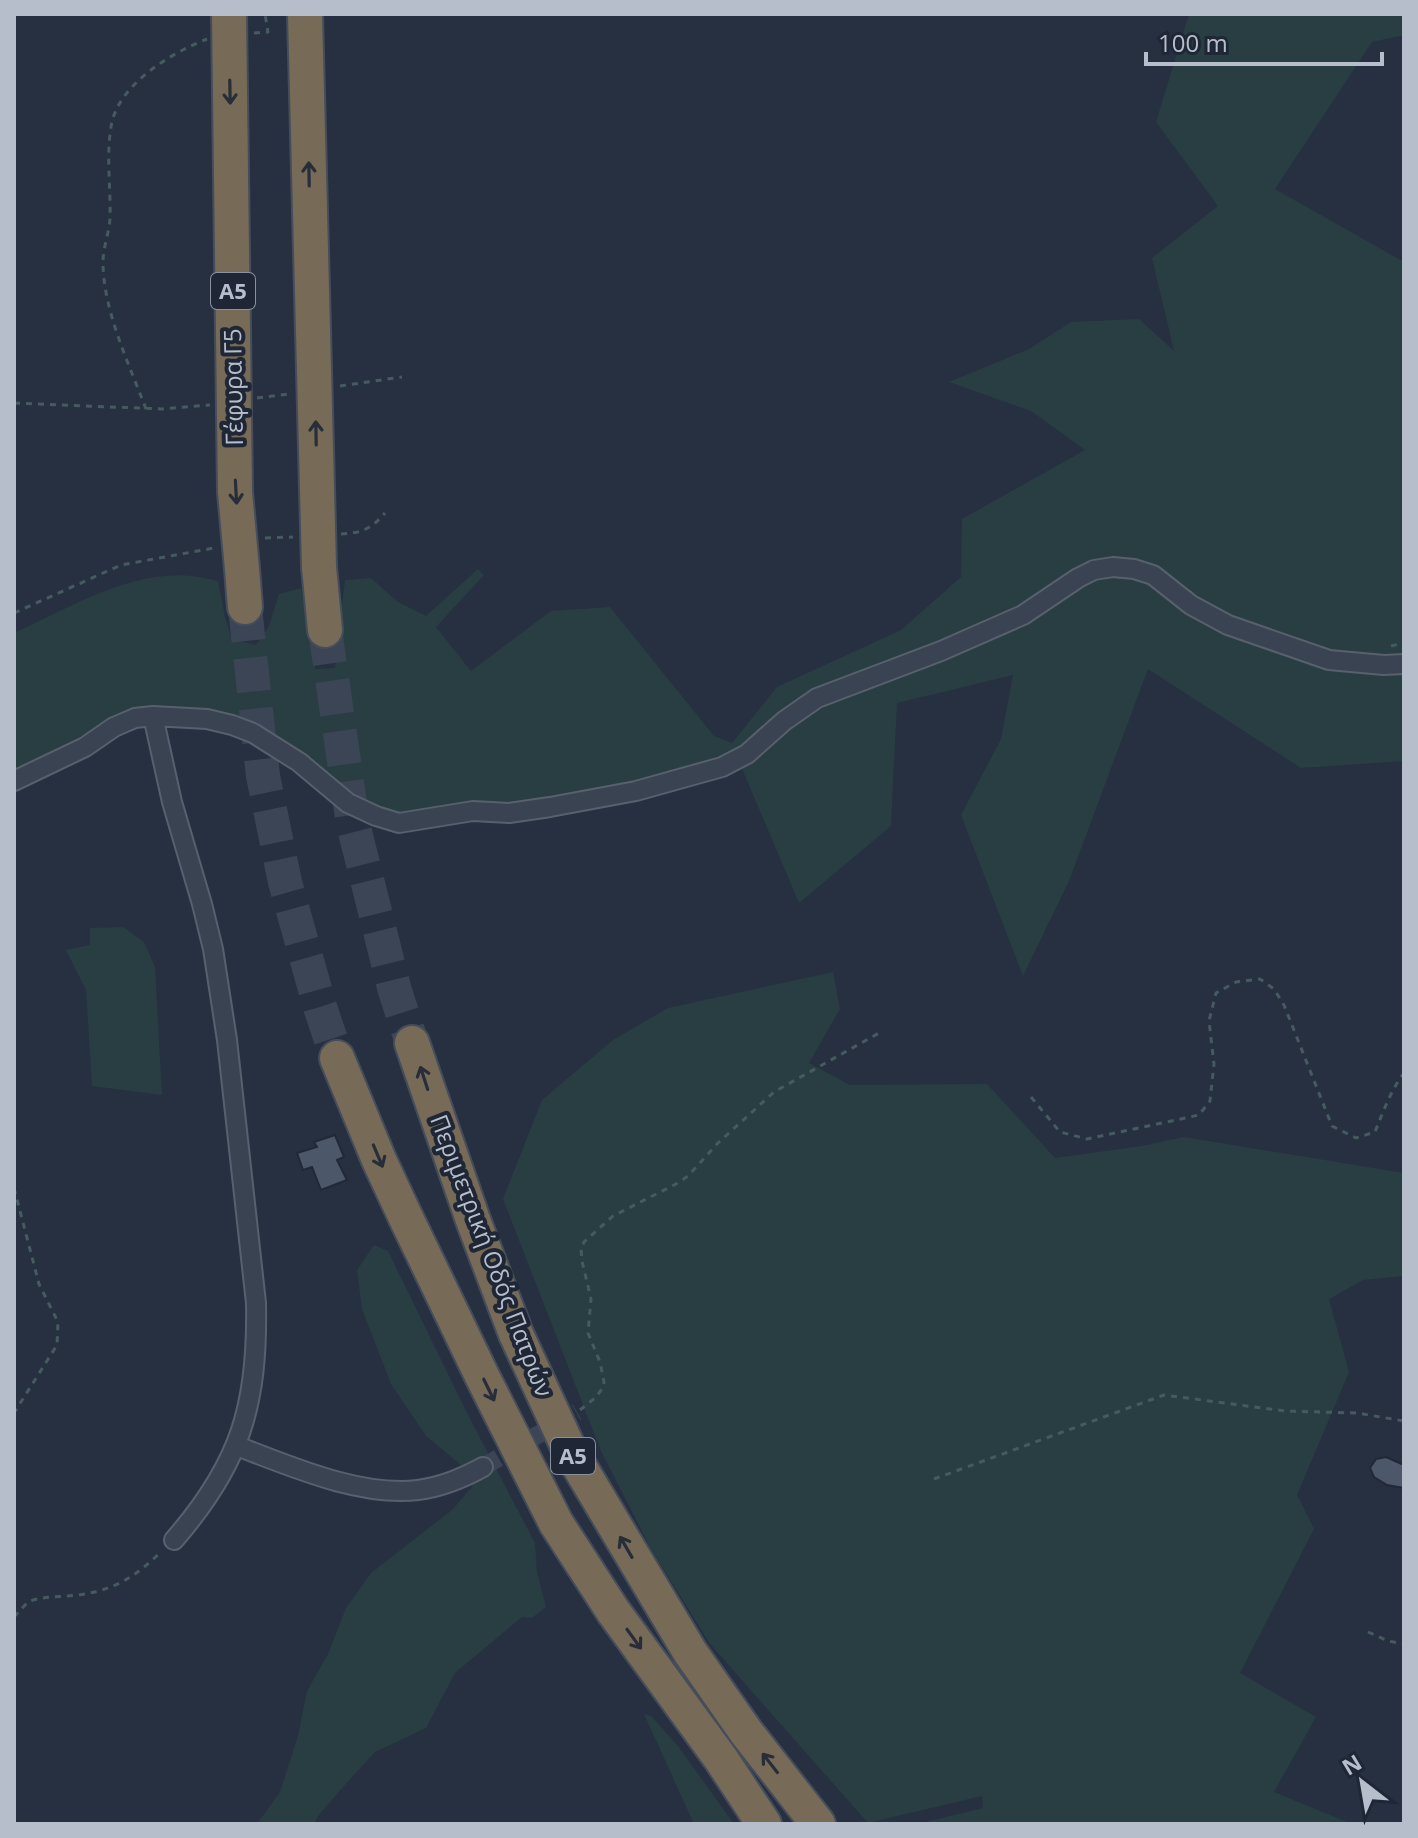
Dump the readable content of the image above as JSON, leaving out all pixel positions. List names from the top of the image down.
{
  "streets": {
    "highway": ["Α5", "Γέφυρα Γ5", "Περιμετρική Οδός Πατρών"]
  },
  "crossings": [
    ["Α5", "Γέφυρα Γ5"]
  ],
  "scale_bar": "100 m",
  "north": "top left"
}
